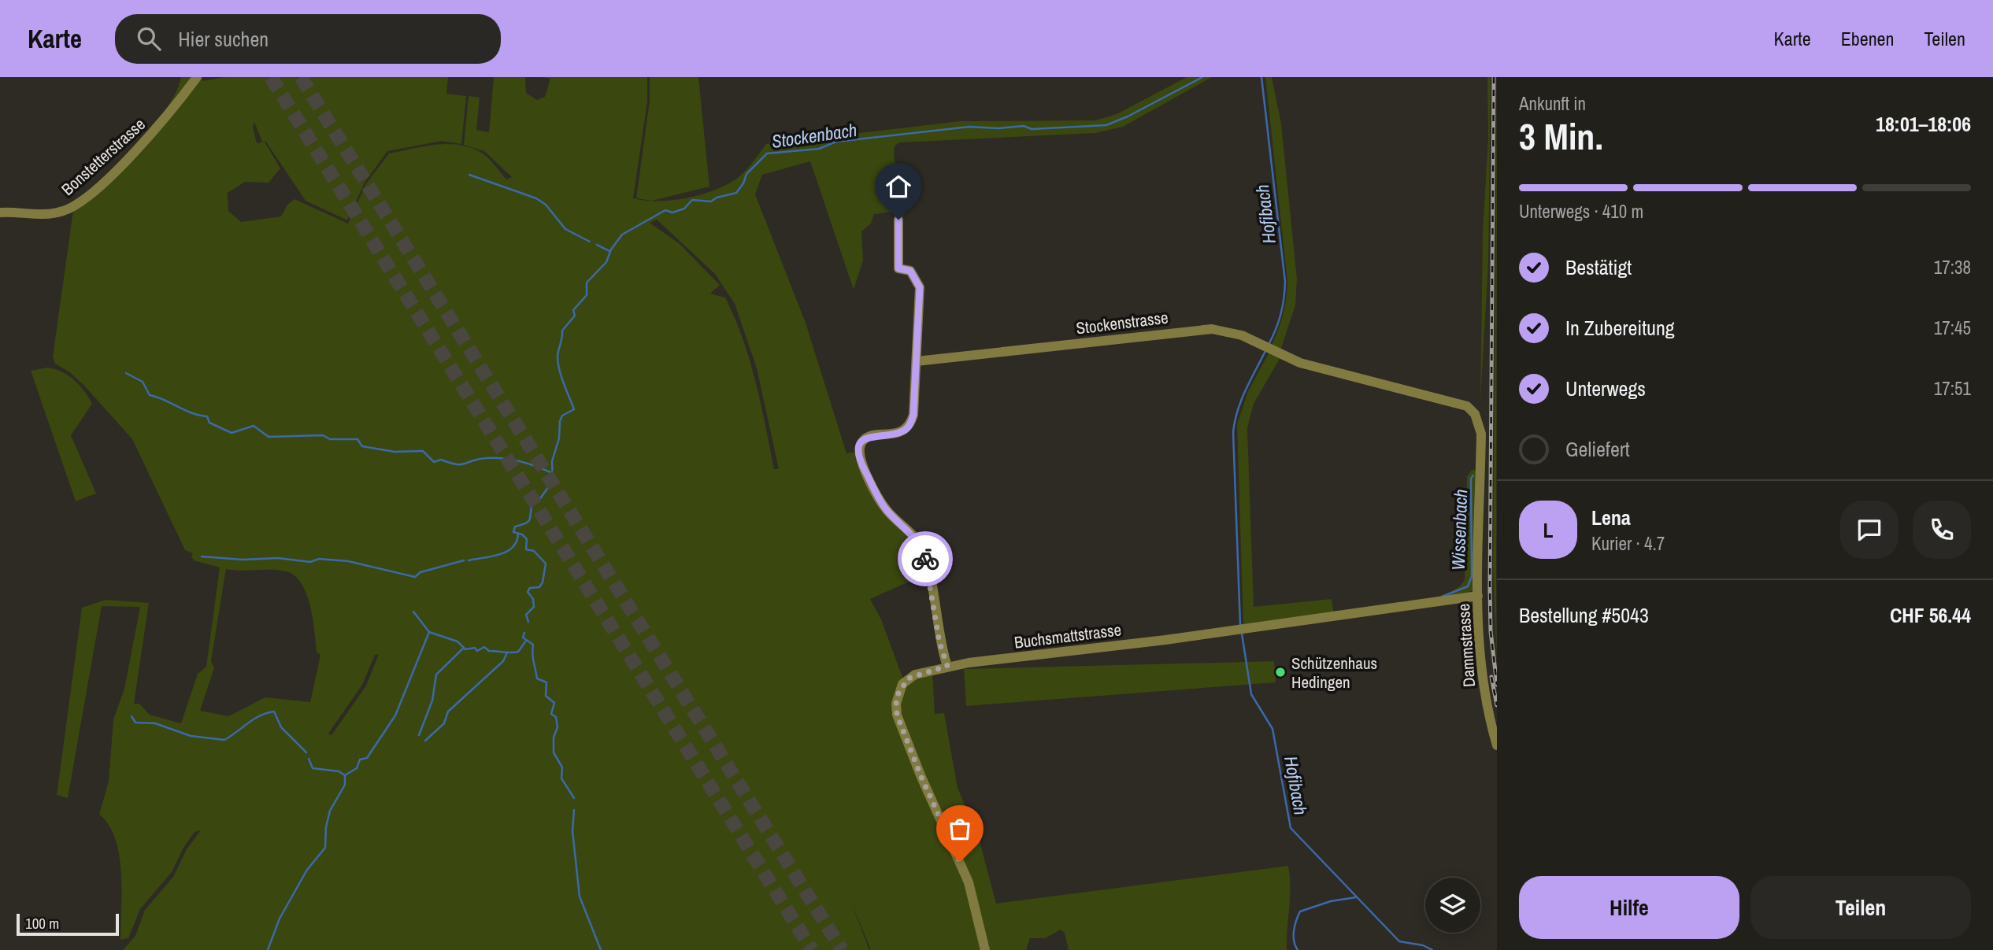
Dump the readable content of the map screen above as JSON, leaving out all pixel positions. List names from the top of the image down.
{
  "streets": {
    "street": [
      "Bonstetterstrasse",
      "Stockenstrasse",
      "Buchsmattstrasse",
      "Dammstrasse"
    ]
  },
  "crossings": [
    ["Stockenstrasse", "Dammstrasse"],
    ["Buchsmattstrasse", "Dammstrasse"]
  ],
  "water": ["Stockenbach", "Hofibach", "Wissenbach"],
  "places": ["Schützenhaus Hedingen"],
  "scale_bar": "100 m",
  "page": {
    "header": "Karte",
    "search": "Hier suchen",
    "nav": ["Karte", "Ebenen", "Teilen"],
    "heading": ["3 Min.", "Ankunft in", "18:01–18:06"],
    "panel": [
      "Lena",
      "Kurier · 4.7",
      "Bestellung #5043",
      "CHF 56.44"
    ],
    "bar": "Unterwegs · 410 m",
    "list": [
      ["Bestätigt", "17:38"],
      ["In Zubereitung", "17:45"],
      ["Unterwegs", "17:51"],
      "Geliefert"
    ],
    "round": "L",
    "buttons": ["Hilfe", "Teilen"],
    "scale": "100 m"
  }
}
